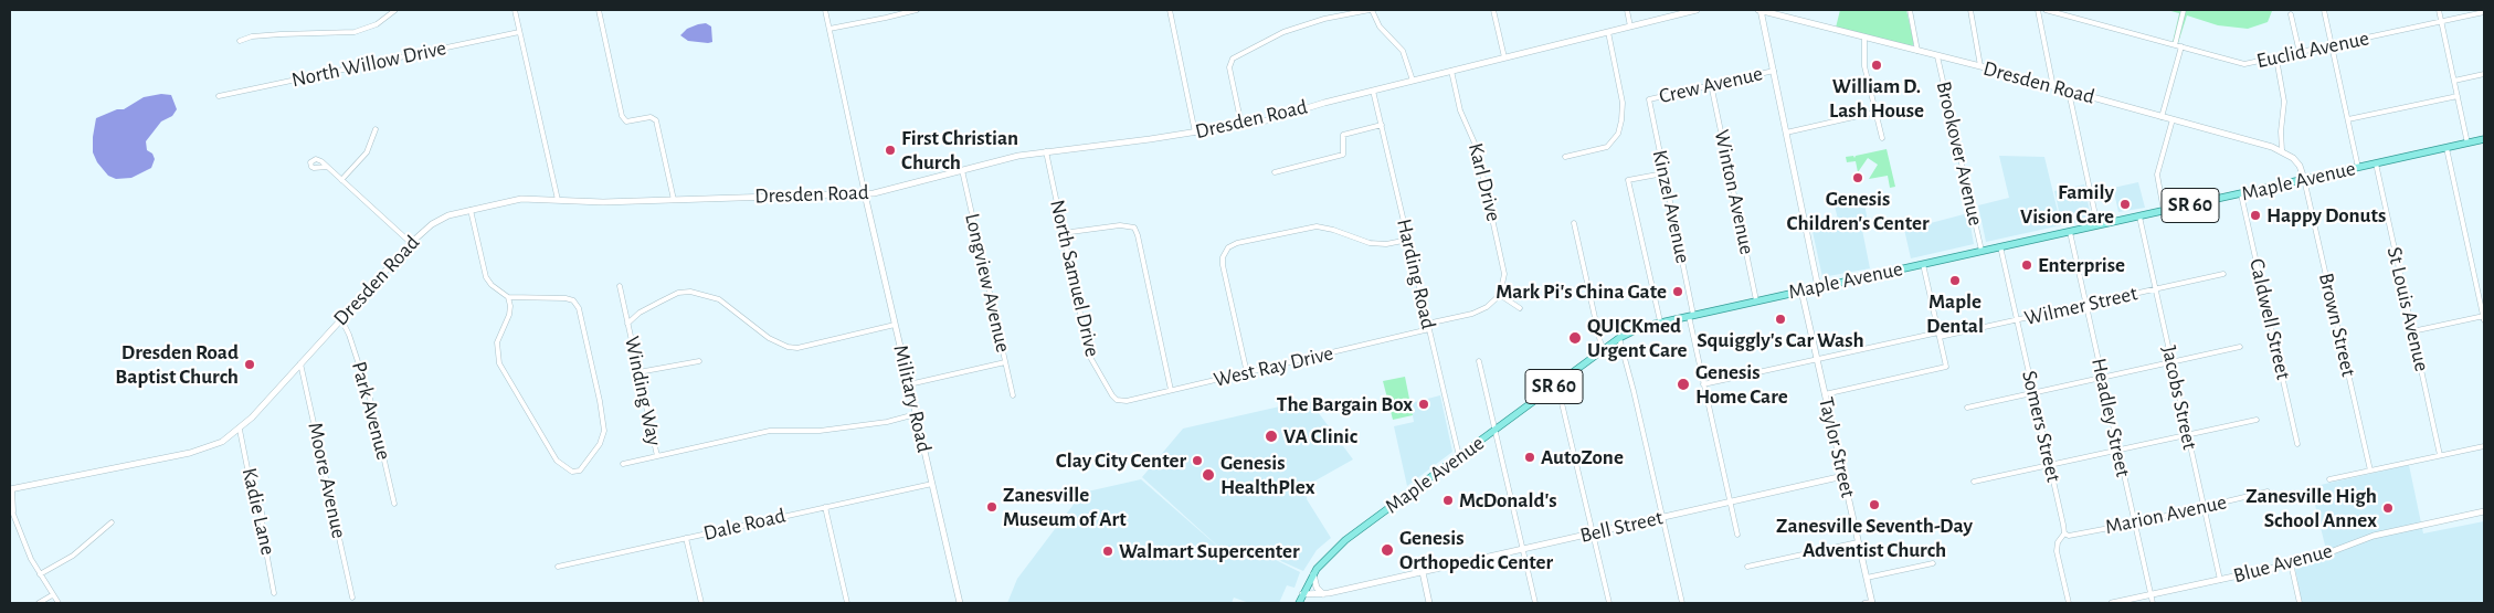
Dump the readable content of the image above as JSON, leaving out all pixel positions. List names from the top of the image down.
{
  "streets": {
    "main road": ["Maple Avenue", "SR 60"],
    "street": [
      "Euclid Avenue",
      "North Willow Drive",
      "Dresden Road",
      "Crew Avenue",
      "Brookover Avenue",
      "Karl Drive",
      "Winton Avenue",
      "Kinzel Avenue",
      "Harding Road",
      "North Samuel Drive",
      "Longview Avenue",
      "Wilmer Street",
      "St Louis Avenue",
      "Caldwell Street",
      "Brown Street",
      "West Ray Drive",
      "Winding Way",
      "Jacobs Street",
      "Military Road",
      "Park Avenue",
      "Headley Street",
      "Somers Street",
      "Taylor Street",
      "Moore Avenue",
      "Kadie Lane",
      "Marion Avenue",
      "Dale Road",
      "Bell Street",
      "Blue Avenue"
    ]
  },
  "crossings": [
    ["Dresden Road", "Brookover Avenue"],
    ["Dresden Road", "Maple Avenue"],
    ["Dresden Road", "Karl Drive"],
    ["Dresden Road", "Harding Road"],
    ["Dresden Road", "North Samuel Drive"],
    ["Dresden Road", "Longview Avenue"],
    ["Dresden Road", "Brown Street"],
    ["Dresden Road", "Military Road"],
    ["Dresden Road", "Park Avenue"],
    ["Dresden Road", "Moore Avenue"],
    ["Dresden Road", "Kadie Lane"],
    ["Crew Avenue", "Winton Avenue"],
    ["Crew Avenue", "Kinzel Avenue"],
    ["Brookover Avenue", "Maple Avenue"],
    ["Maple Avenue", "Winton Avenue"],
    ["Maple Avenue", "Kinzel Avenue"],
    ["Maple Avenue", "Harding Road"],
    ["Maple Avenue", "St Louis Avenue"],
    ["Maple Avenue", "Caldwell Street"],
    ["Maple Avenue", "Brown Street"],
    ["Maple Avenue", "Jacobs Street"],
    ["Maple Avenue", "Headley Street"],
    ["Maple Avenue", "Somers Street"],
    ["Maple Avenue", "Taylor Street"],
    ["Maple Avenue", "Bell Street"],
    ["Kinzel Avenue", "Wilmer Street"],
    ["Kinzel Avenue", "Bell Street"],
    ["Harding Road", "West Ray Drive"],
    ["North Samuel Drive", "West Ray Drive"],
    ["Wilmer Street", "Jacobs Street"],
    ["Wilmer Street", "Headley Street"],
    ["Wilmer Street", "Somers Street"],
    ["Wilmer Street", "Taylor Street"],
    ["Winding Way", "Military Road"],
    ["Jacobs Street", "Marion Avenue"],
    ["Jacobs Street", "Blue Avenue"],
    ["Military Road", "Dale Road"],
    ["Headley Street", "Marion Avenue"],
    ["Headley Street", "Blue Avenue"],
    ["Somers Street", "Marion Avenue"],
    ["Taylor Street", "Bell Street"]
  ],
  "places": [
    "William D. Lash House",
    "First Christian Church",
    "Genesis Children's Center",
    "Family Vision Care",
    "Happy Donuts",
    "Enterprise",
    "Maple Dental",
    "Mark Pi's China Gate",
    "Squiggly's Car Wash",
    "QUICKmed Urgent Care",
    "Dresden Road Baptist Church",
    "Genesis Home Care",
    "The Bargain Box",
    "VA Clinic",
    "AutoZone",
    "Clay City Center",
    "Genesis HealthPlex",
    "McDonald's",
    "Zanesville Seventh-Day Adventist Church",
    "Zanesville Museum of Art",
    "Zanesville High School Annex",
    "Genesis Orthopedic Center",
    "Walmart Supercenter"
  ]
}
